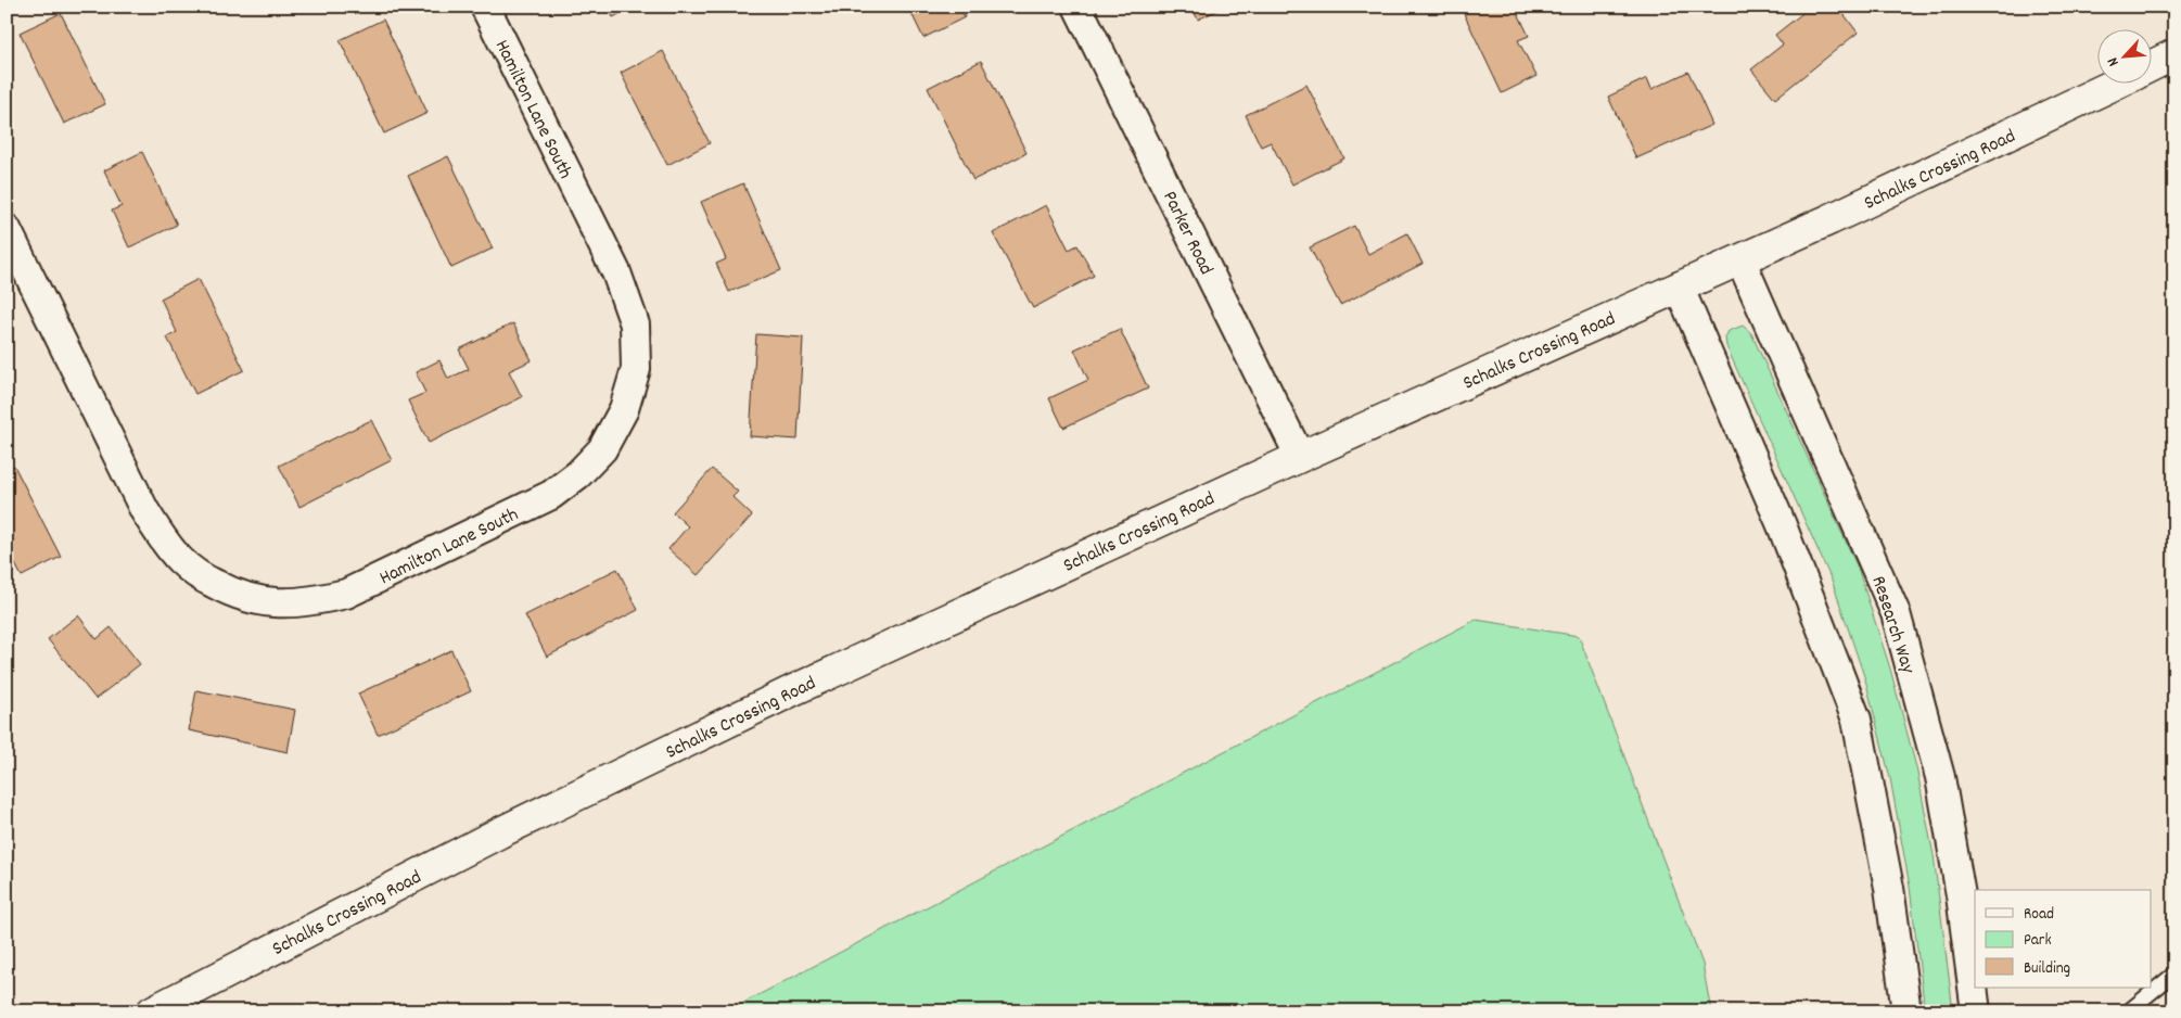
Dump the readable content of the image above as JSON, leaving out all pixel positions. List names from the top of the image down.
{
  "streets": {
    "street": [
      "Hamilton Lane South",
      "Schalks Crossing Road",
      "Parker Road",
      "Research Way"
    ]
  },
  "crossings": [
    ["Schalks Crossing Road", "Parker Road"],
    ["Schalks Crossing Road", "Research Way"]
  ],
  "legend": ["Road", "Park", "Building"],
  "north": "bottom left"
}
